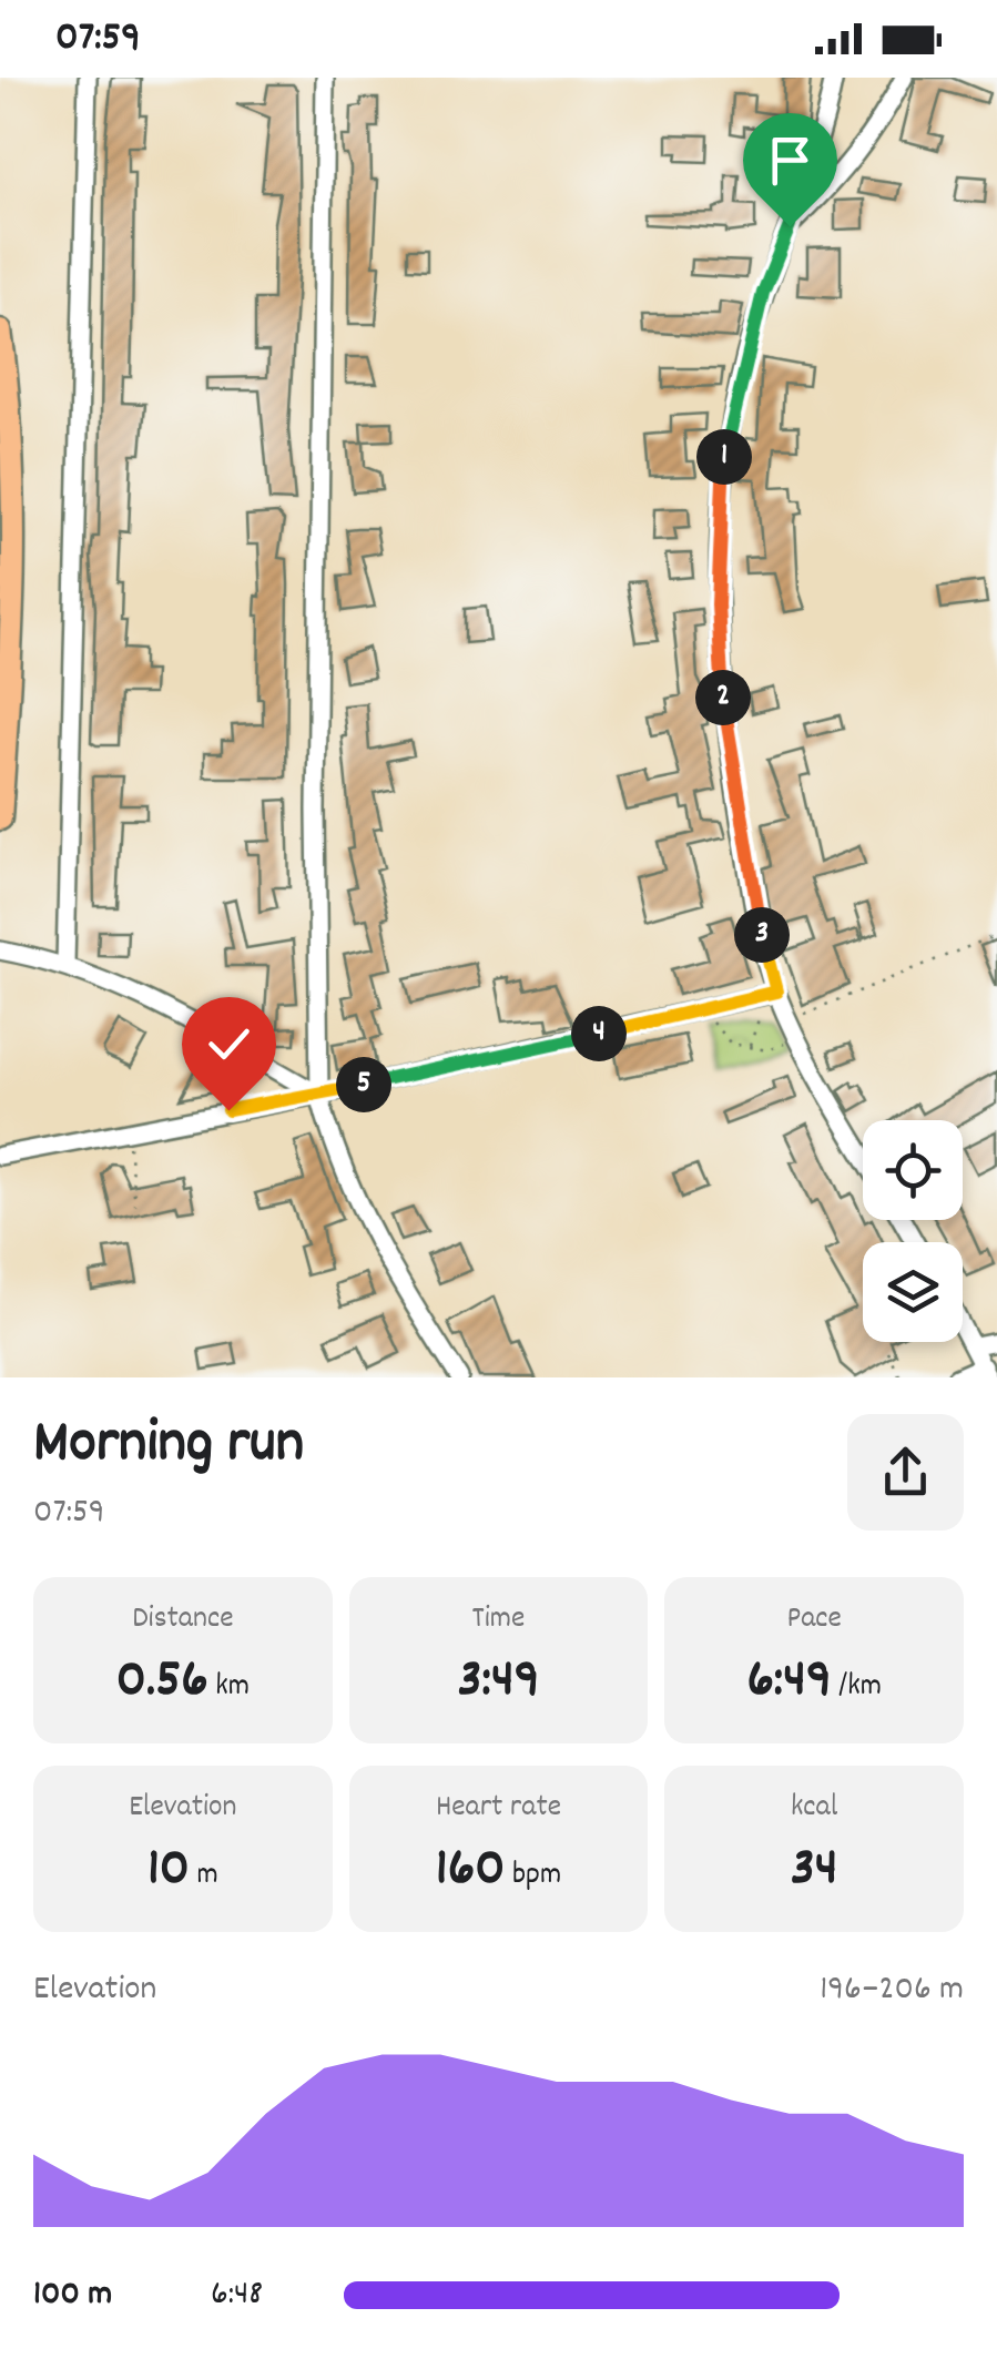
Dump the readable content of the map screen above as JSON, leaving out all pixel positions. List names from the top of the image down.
{
  "page": {
    "status": "07:59",
    "pins": [
      "1",
      "2",
      "3",
      "4",
      "5"
    ],
    "heading": ["Morning run", "07:59"],
    "stats": [
      ["Distance", "0.56 km"],
      ["Time", "3:49"],
      ["Pace", "6:49 /km"],
      ["Elevation", "10 m"],
      ["Heart rate", "160 bpm"],
      ["kcal", "34"]
    ],
    "chart": ["Elevation", "196–206 m"],
    "list": [
      {
        "name": "100 m",
        "note": "6:48"
      }
    ]
  }
}
